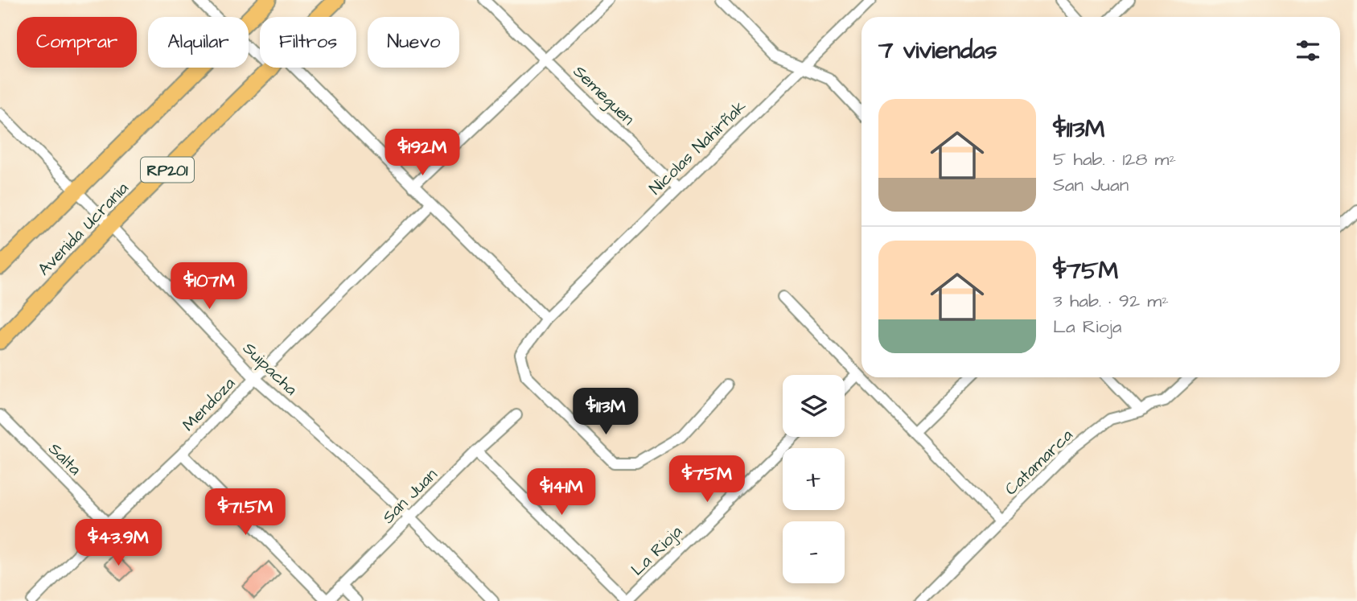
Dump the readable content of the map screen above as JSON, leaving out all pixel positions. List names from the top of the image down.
{
  "streets": {
    "main road": ["RP201", "Avenida Ucrania"],
    "street": [
      "Semeguen",
      "Nicolas Nahirñak",
      "Suipacha",
      "Mendoza",
      "Salta",
      "Catamarca",
      "San Juan",
      "La Rioja"
    ]
  },
  "crossings": [
    ["Semeguen", "Nicolas Nahirñak"],
    ["Avenida Ucrania", "Suipacha"],
    ["Suipacha", "Mendoza"],
    ["Suipacha", "San Juan"],
    ["Mendoza", "Salta"]
  ],
  "page": {
    "chip": [
      "Comprar",
      "Alquilar",
      "Filtros",
      "Nuevo"
    ],
    "heading": "7 viviendas",
    "list": [
      {
        "name": "$113M",
        "note": "5 hab. · 128 m² · San Juan"
      },
      {
        "name": "$75M",
        "note": "3 hab. · 92 m² · La Rioja"
      }
    ],
    "price": [
      "$192M",
      "$107M",
      "$113M",
      "$75M",
      "$141M",
      "$71.5M",
      "$43.9M"
    ],
    "map_buttons": ["+", "−"]
  }
}
